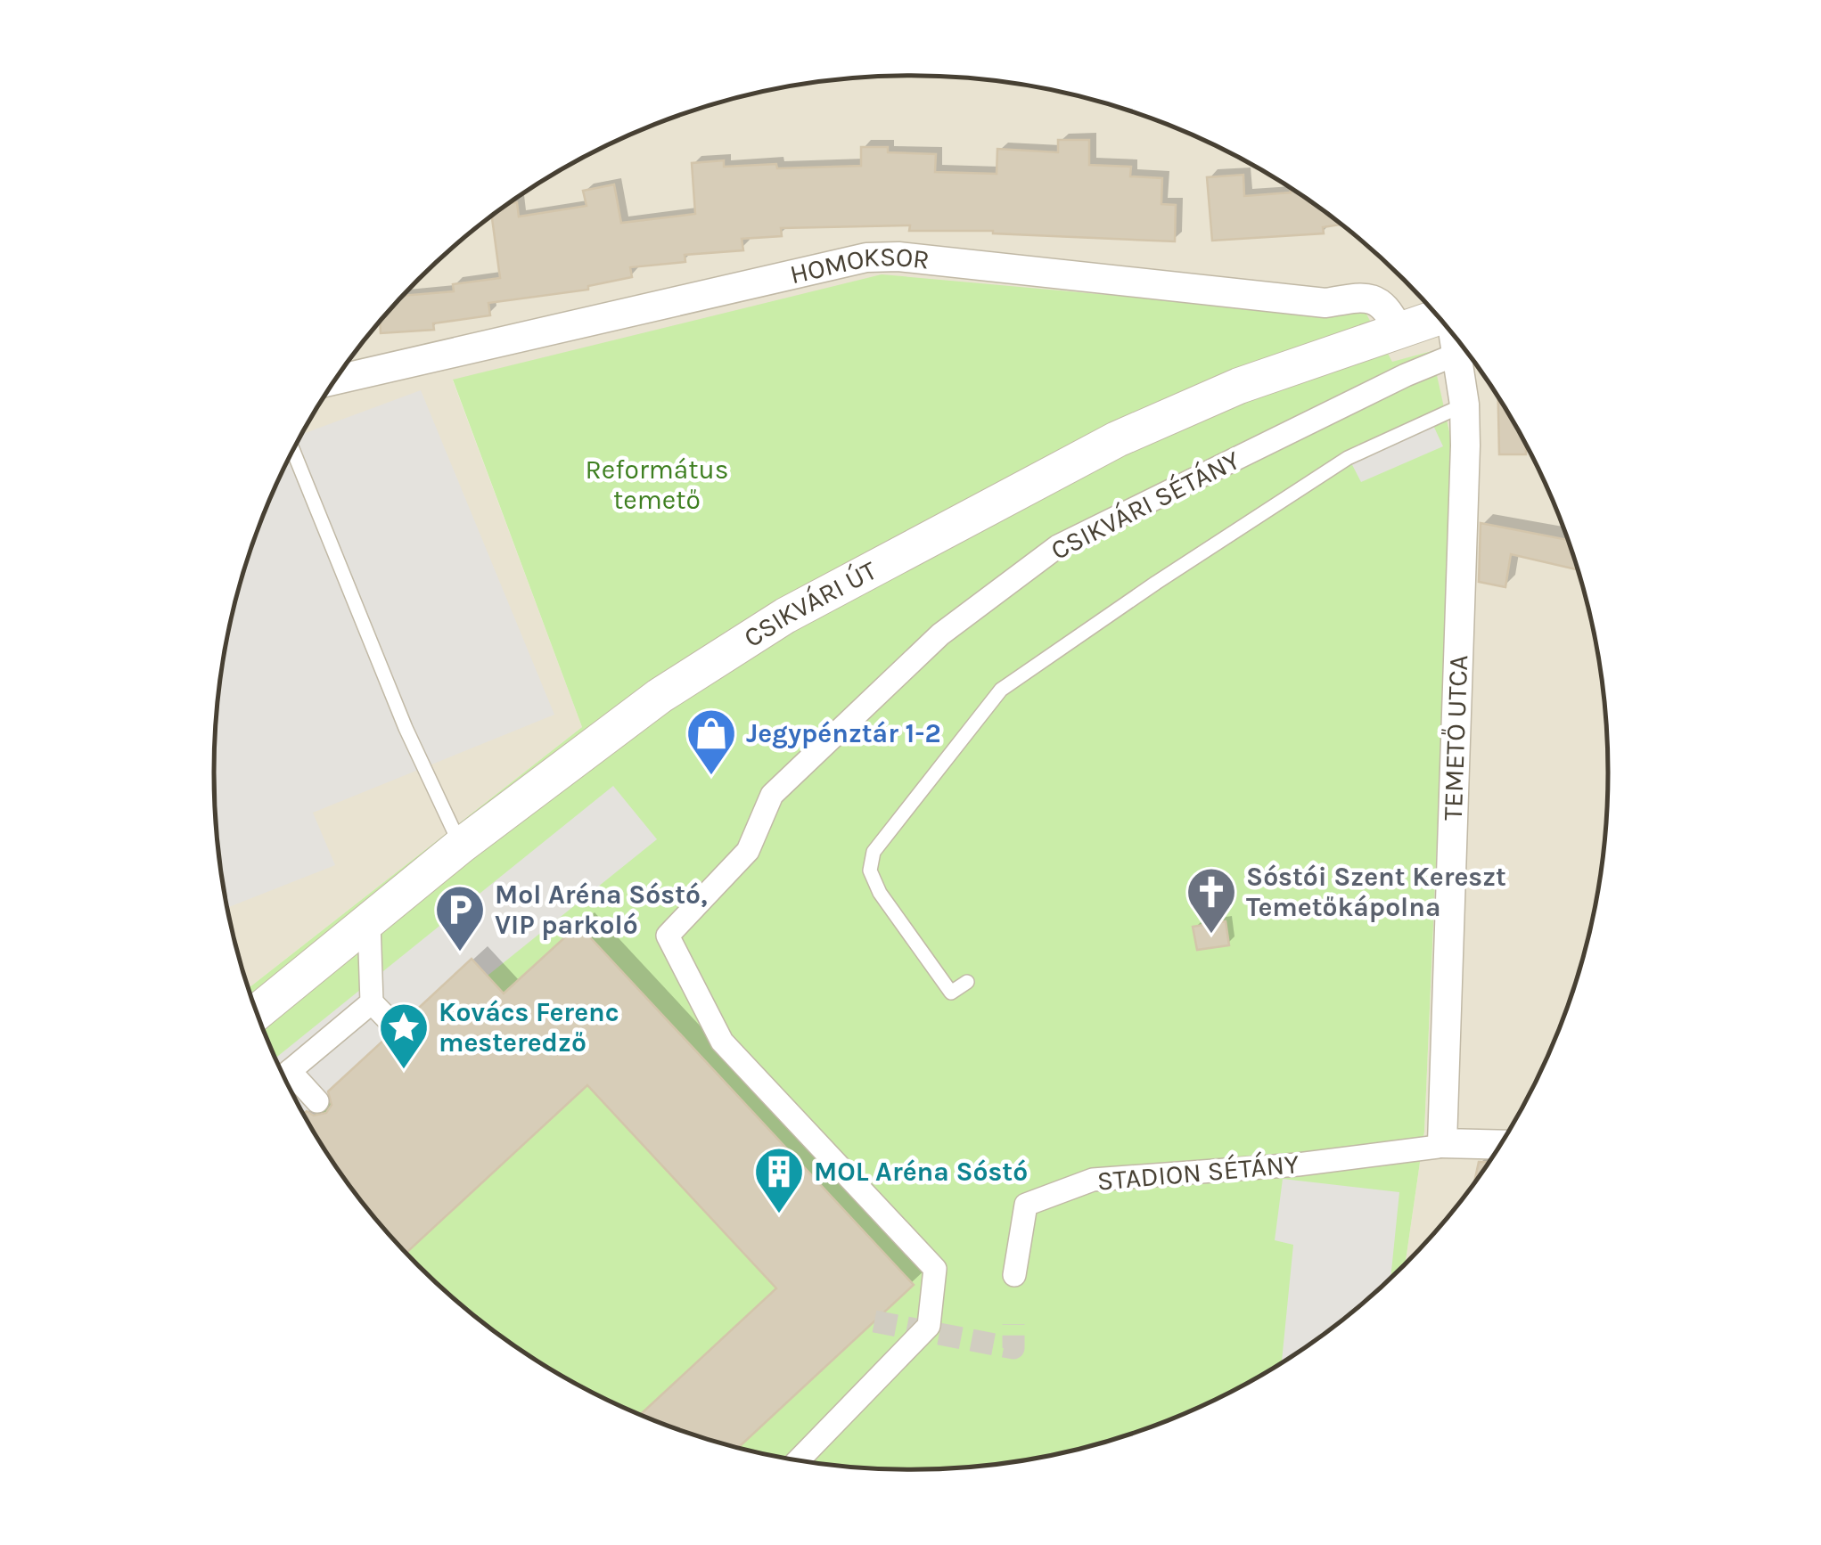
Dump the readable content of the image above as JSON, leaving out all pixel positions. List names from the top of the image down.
{
  "streets": {
    "street": [
      "HOMOKSOR",
      "CSIKVÁRI SÉTÁNY",
      "CSIKVÁRI ÚT",
      "TEMETŐ UTCA",
      "STADION SÉTÁNY"
    ]
  },
  "crossings": [
    ["HOMOKSOR", "CSIKVÁRI ÚT"],
    ["CSIKVÁRI SÉTÁNY", "TEMETŐ UTCA"],
    ["TEMETŐ UTCA", "STADION SÉTÁNY"]
  ],
  "parks": ["Református temető"],
  "places": {
    "shop": ["Jegypénztár 1-2"],
    "church": ["Sóstói Szent Kereszt Temetőkápolna"],
    "parking": ["Mol Aréna Sóstó, VIP parkoló"],
    "place": ["Kovács Ferenc mesteredző"],
    "building": ["MOL Aréna Sóstó"]
  }
}
